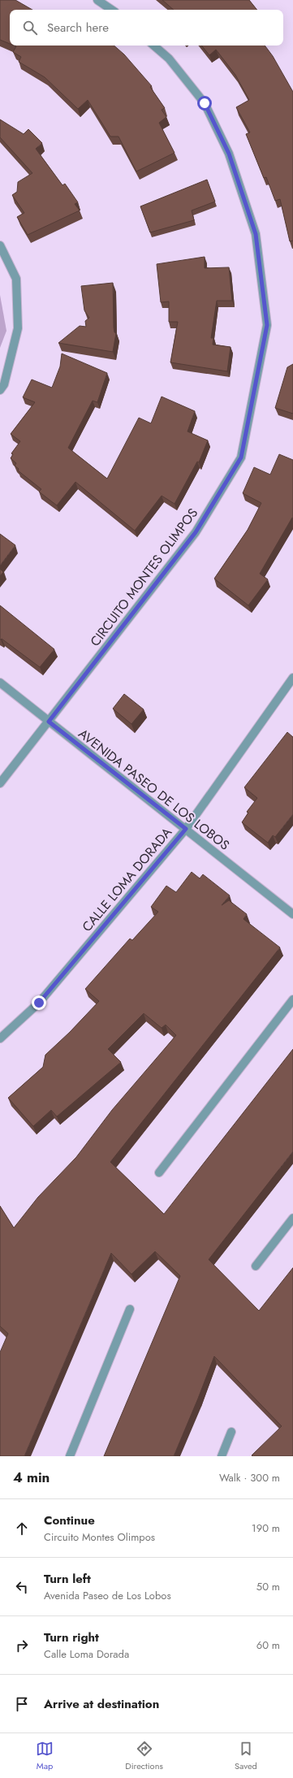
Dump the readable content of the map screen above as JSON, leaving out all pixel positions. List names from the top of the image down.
{
  "streets": {
    "street": ["CIRCUITO MONTES OLIMPOS", "AVENIDA PASEO DE LOS LOBOS", "CALLE LOMA DORADA"]
  },
  "crossings": [
    ["CIRCUITO MONTES OLIMPOS", "AVENIDA PASEO DE LOS LOBOS"],
    ["AVENIDA PASEO DE LOS LOBOS", "CALLE LOMA DORADA"]
  ],
  "page": {
    "search": "Search here",
    "heading": ["4 min", "Walk · 300 m"],
    "list": [
      ["Continue", "Circuito Montes Olimpos", "190 m"],
      ["Turn left", "Avenida Paseo de Los Lobos", "50 m"],
      ["Turn right", "Calle Loma Dorada", "60 m"],
      "Arrive at destination"
    ],
    "nav": ["Map", "Directions", "Saved"]
  }
}
